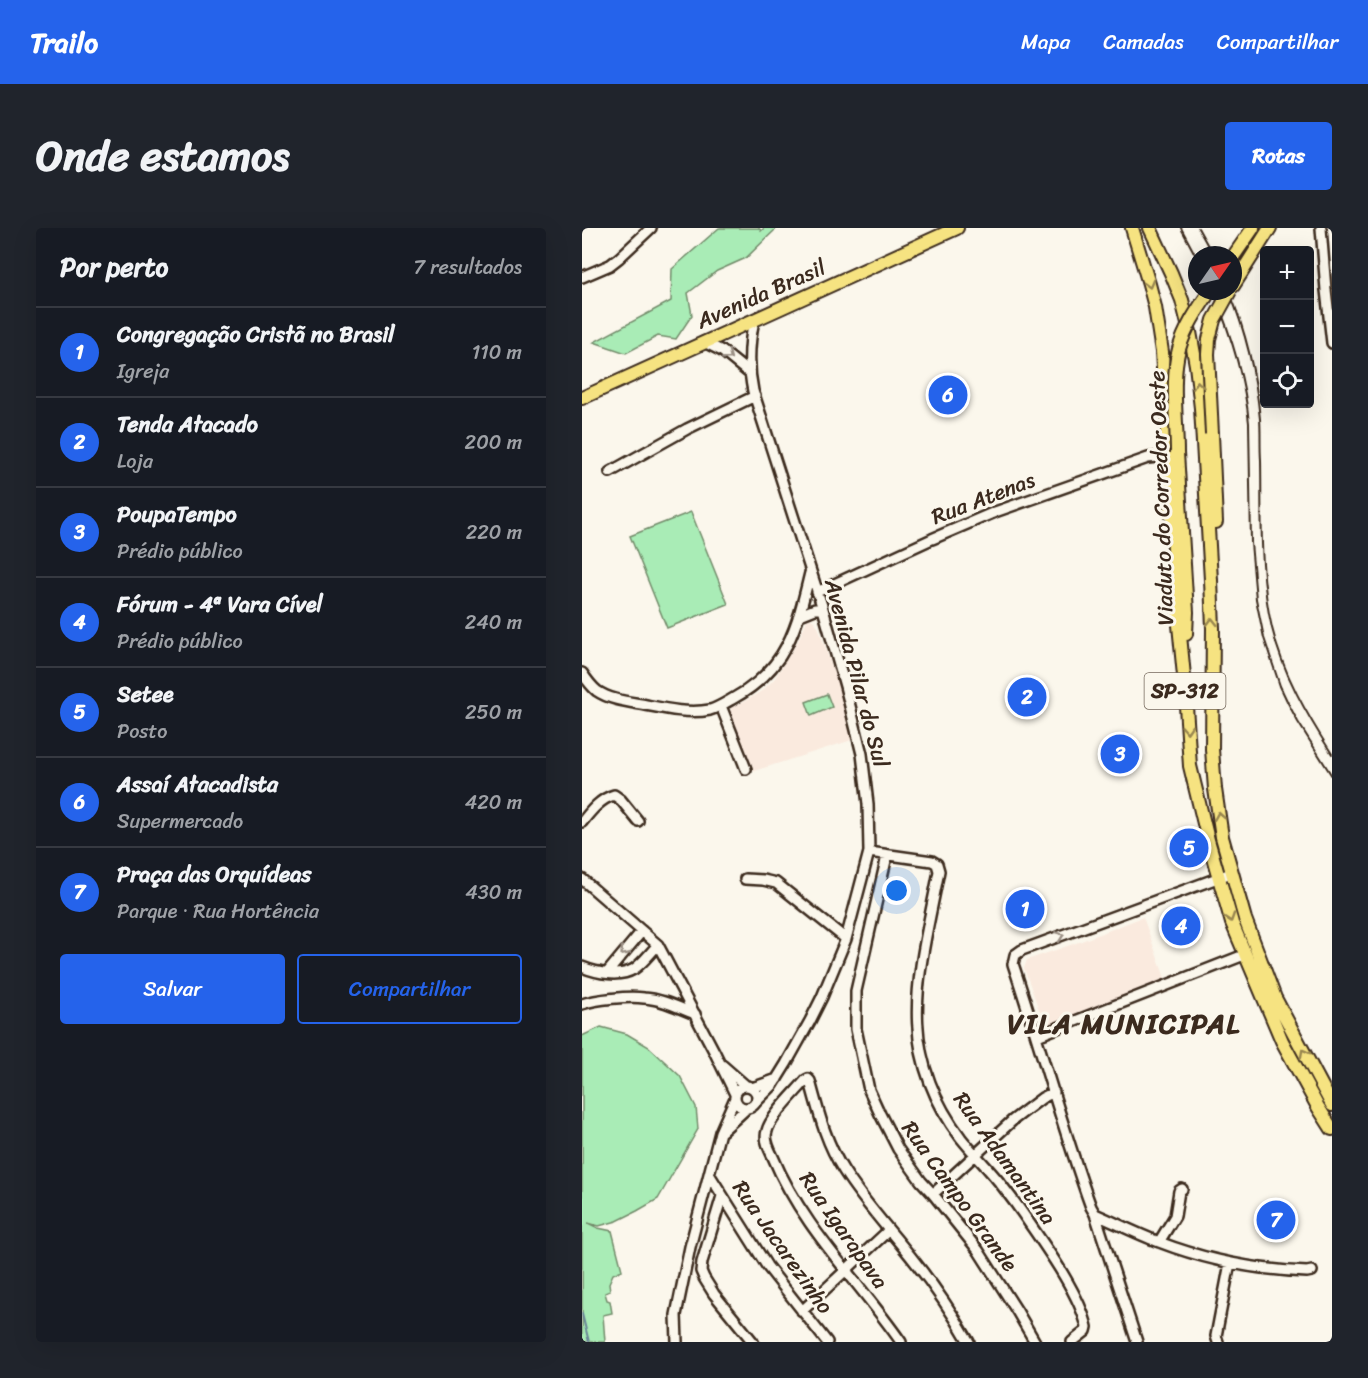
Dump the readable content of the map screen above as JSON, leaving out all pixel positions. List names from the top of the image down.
{
  "streets": {
    "main road": ["Avenida Brasil", "Viaduto do Corredor Oeste", "SP-312"],
    "street": [
      "Rua Atenas",
      "Avenida Pilar do Sul",
      "Rua Adamantina",
      "Rua Campo Grande",
      "Rua Igarapava",
      "Rua Jacarezinho"
    ]
  },
  "crossings": [
    ["Avenida Brasil", "Avenida Pilar do Sul"],
    ["Rua Atenas", "Viaduto do Corredor Oeste"],
    ["Rua Atenas", "Avenida Pilar do Sul"],
    ["Viaduto do Corredor Oeste", "SP-312"],
    ["Rua Adamantina", "Rua Campo Grande"]
  ],
  "districts": ["VILA MUNICIPAL"],
  "north": "top right",
  "page": {
    "header": "Trailo",
    "nav": ["Mapa", "Camadas", "Compartilhar"],
    "title": "Onde estamos",
    "buttons": [
      "Rotas",
      ["Salvar", "Compartilhar"]
    ],
    "heading": ["Por perto", "7 resultados"],
    "map_buttons": ["+", "−"],
    "list": [
      {
        "mark": "1",
        "name": "Congregação Cristã no Brasil",
        "note": "Igreja",
        "value": "110 m"
      },
      {
        "mark": "2",
        "name": "Tenda Atacado",
        "note": "Loja",
        "value": "200 m"
      },
      {
        "mark": "3",
        "name": "PoupaTempo",
        "note": "Prédio público",
        "value": "220 m"
      },
      {
        "mark": "4",
        "name": "Fórum - 4ª Vara Cível",
        "note": "Prédio público",
        "value": "240 m"
      },
      {
        "mark": "5",
        "name": "Setee",
        "note": "Posto",
        "value": "250 m"
      },
      {
        "mark": "6",
        "name": "Assaí Atacadista",
        "note": "Supermercado",
        "value": "420 m"
      },
      {
        "mark": "7",
        "name": "Praça das Orquídeas",
        "note": "Parque · Rua Hortência",
        "value": "430 m"
      }
    ],
    "pins": [
      "6",
      "2",
      "3",
      "5",
      "1",
      "4",
      "7"
    ]
  }
}
